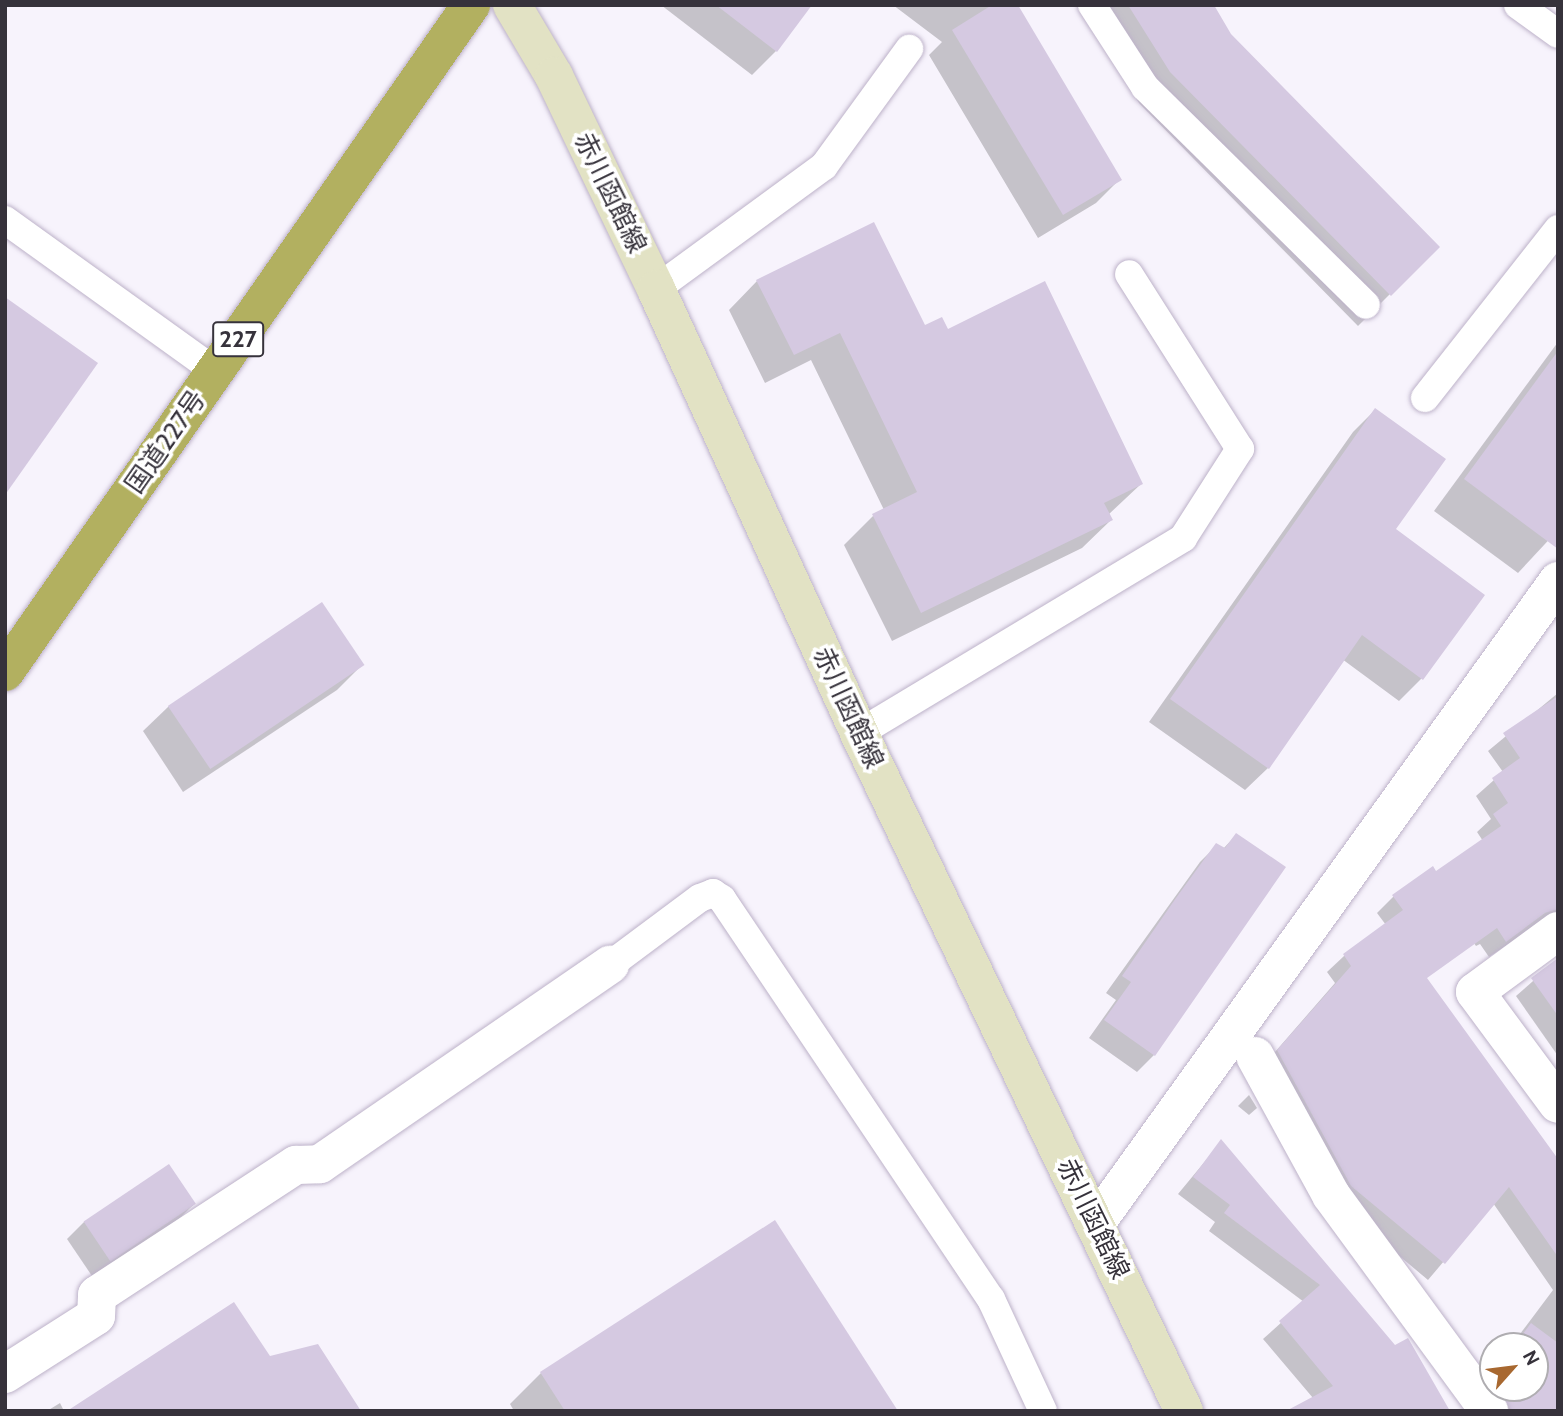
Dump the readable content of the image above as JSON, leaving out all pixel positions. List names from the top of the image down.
{
  "streets": {
    "highway": ["227", "国道227号"],
    "main road": ["赤川函館線"]
  },
  "north": "top right"
}
